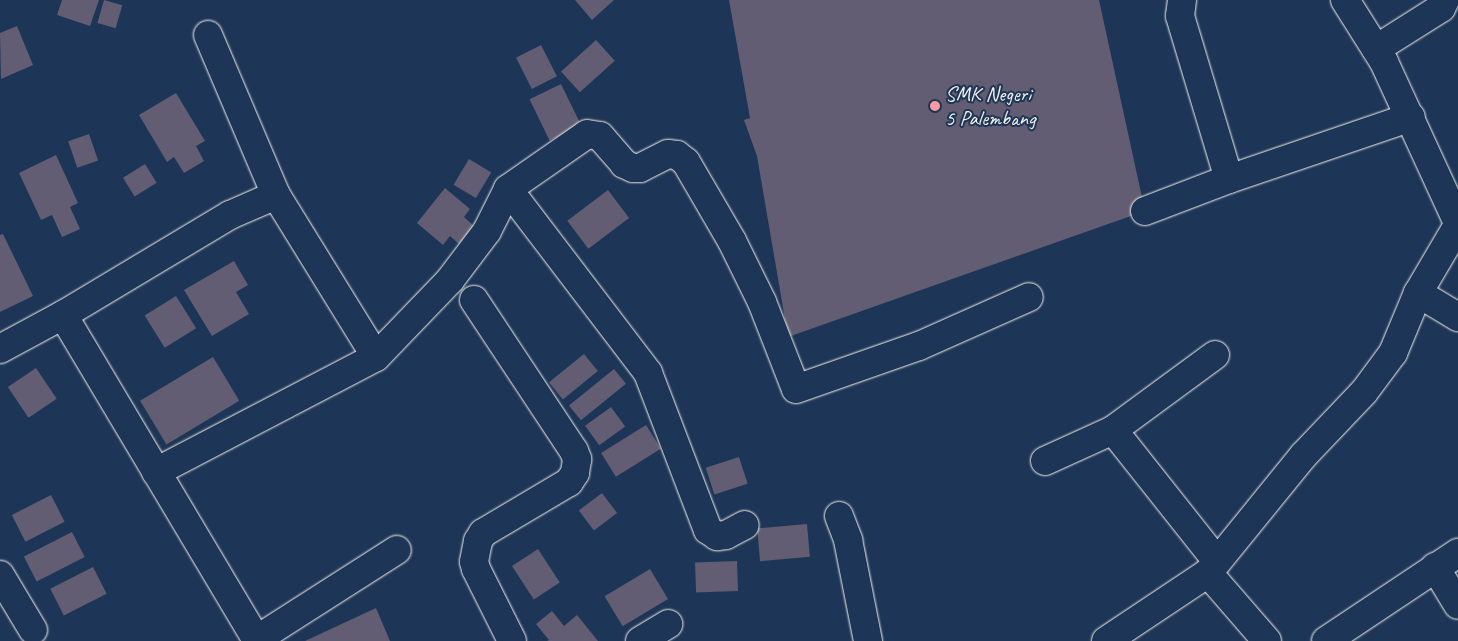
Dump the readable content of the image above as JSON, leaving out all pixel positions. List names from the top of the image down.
{
  "places": ["SMK Negeri 5 Palembang"]
}
